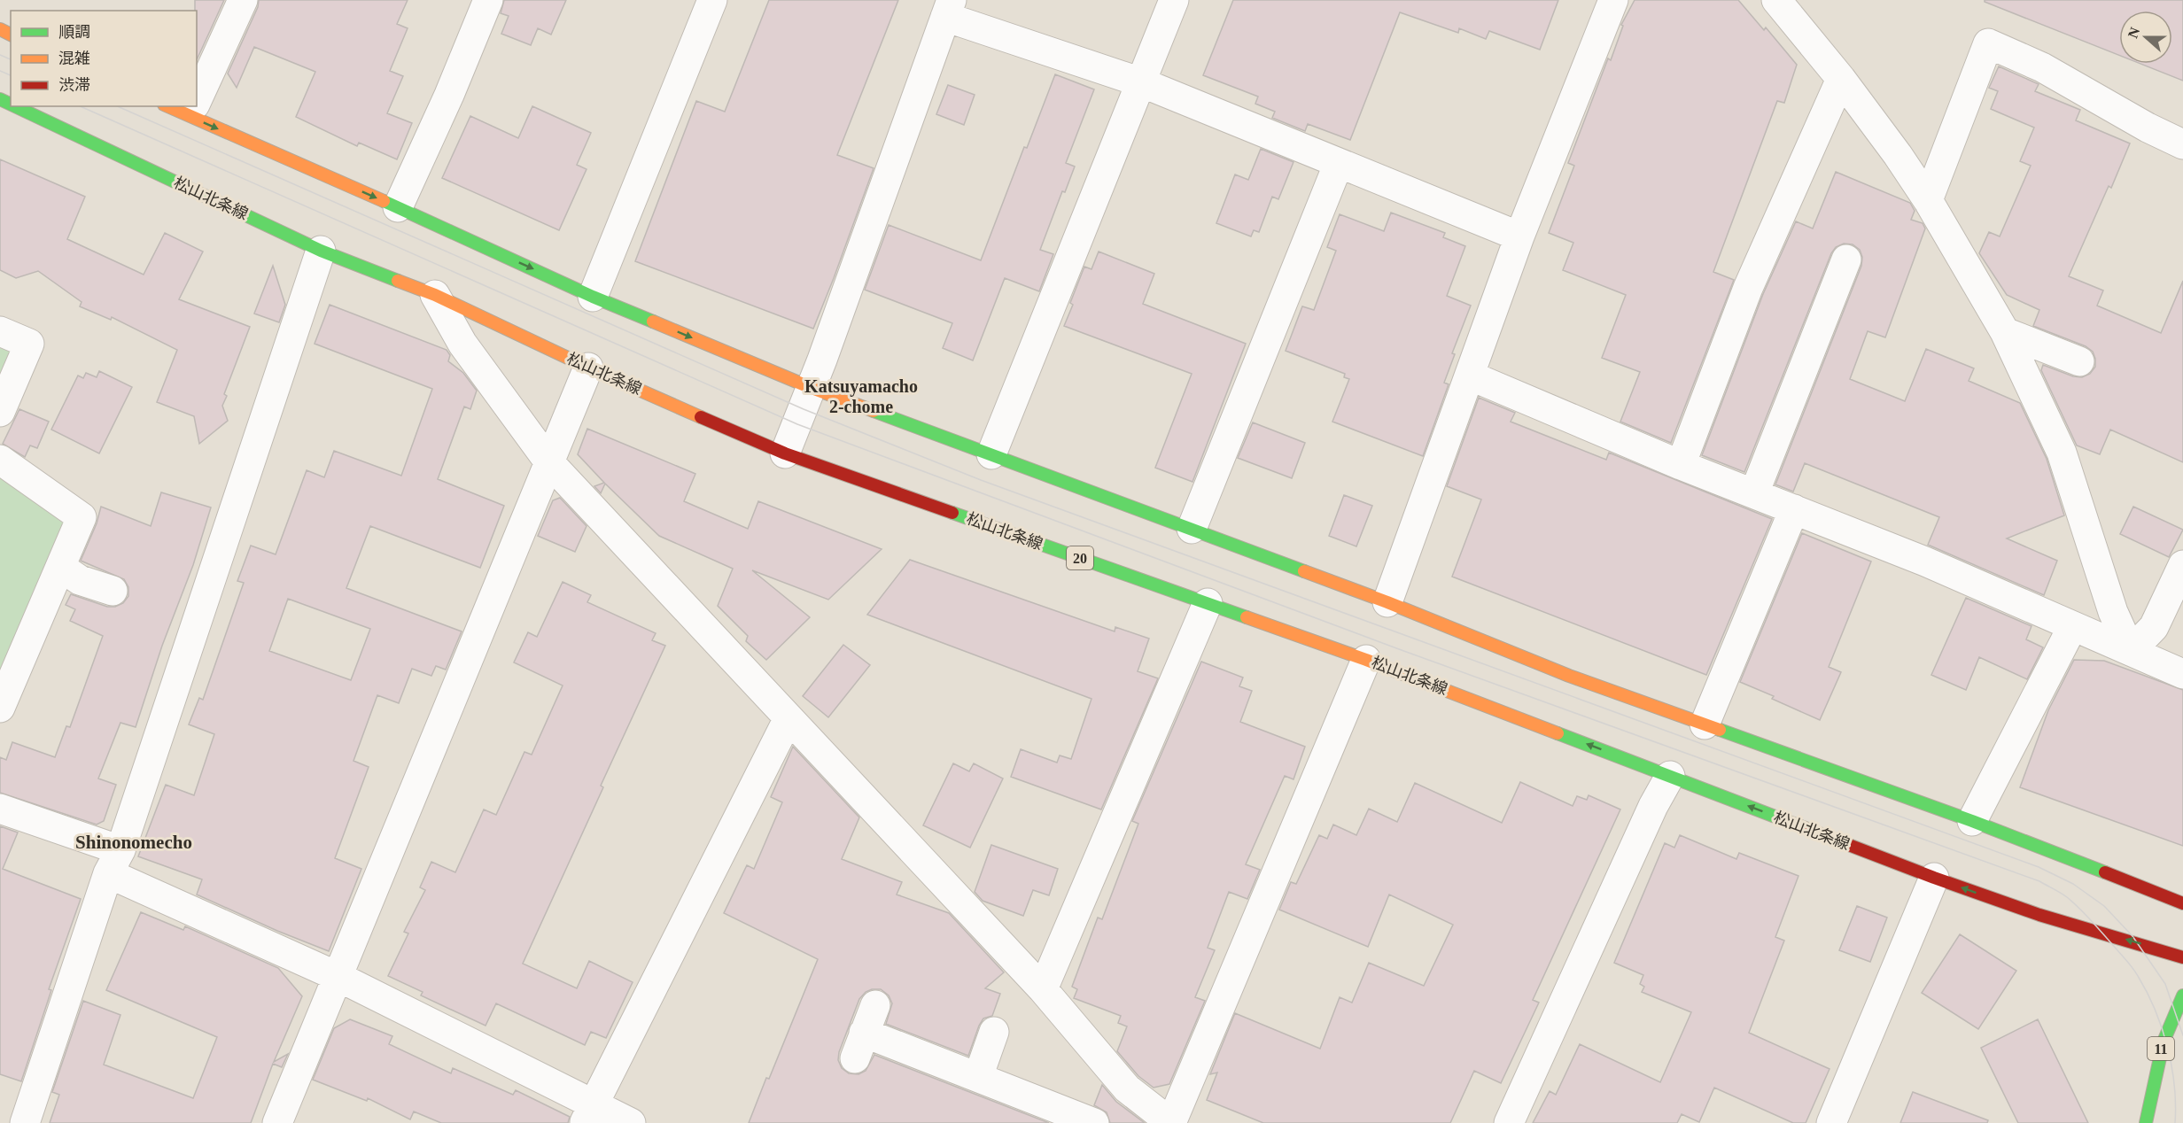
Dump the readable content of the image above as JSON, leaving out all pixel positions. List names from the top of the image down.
{
  "streets": {
    "main road": ["松山北条線", "20", "11"]
  },
  "districts": ["Katsuyamacho 2-chome", "Shinonomecho"],
  "legend": ["順調", "混雑", "渋滞"],
  "north": "left"
}
